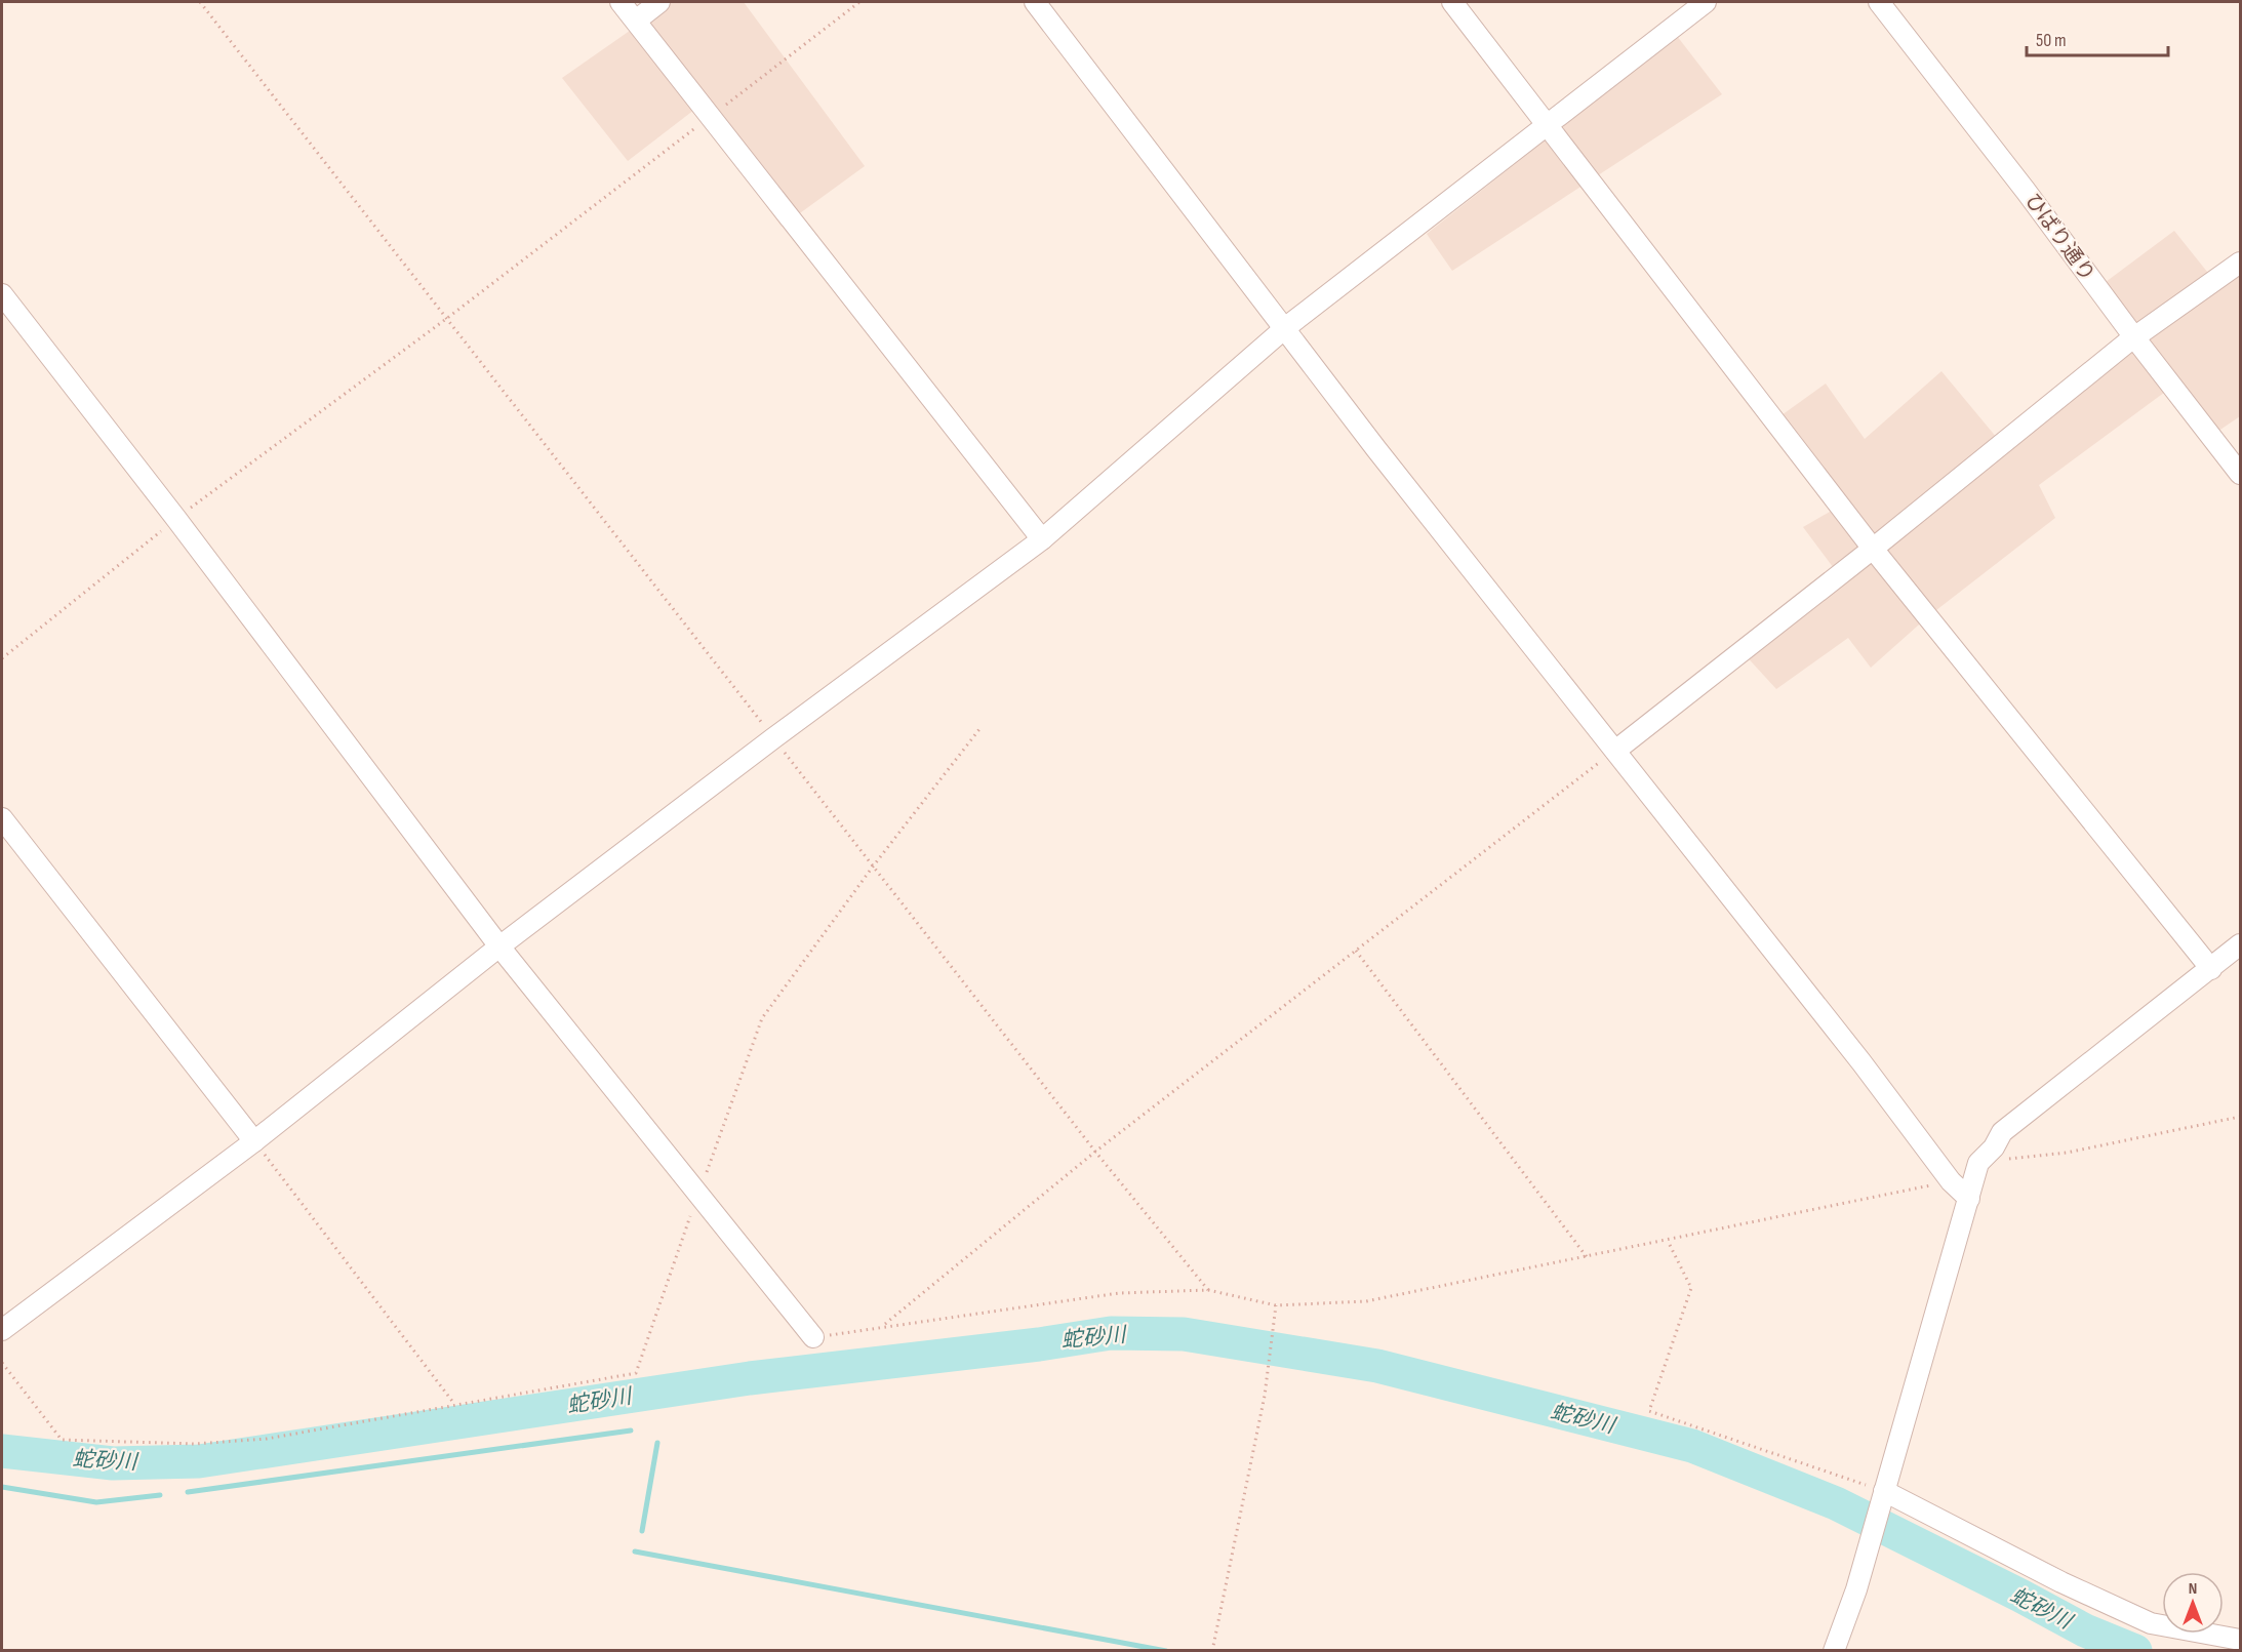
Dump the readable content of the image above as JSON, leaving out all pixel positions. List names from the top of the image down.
{
  "streets": {
    "street": ["ひばり通り"]
  },
  "water": ["蛇砂川"],
  "scale_bar": "50 m",
  "north": "top"
}
